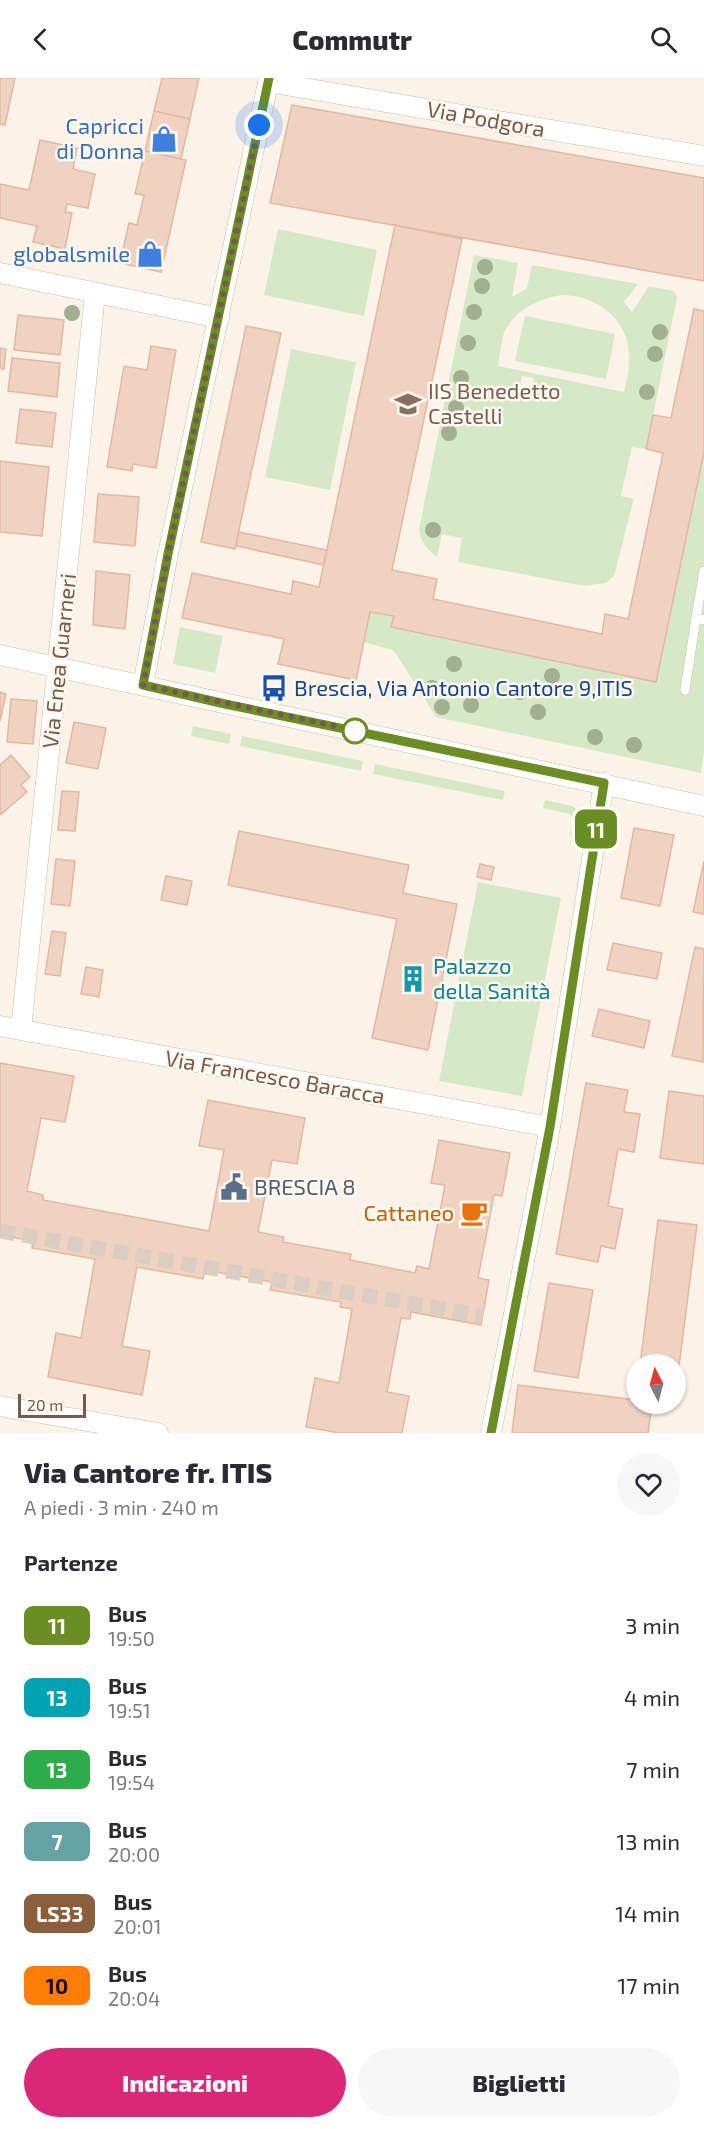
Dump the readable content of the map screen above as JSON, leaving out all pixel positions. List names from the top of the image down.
{
  "streets": {
    "street": ["Via Podgora", "Via Enea Guarneri", "Via Francesco Baracca"]
  },
  "crossings": [
    ["Via Enea Guarneri", "Via Francesco Baracca"]
  ],
  "places": {
    "shop": ["Capricci di Donna", "globalsmile"],
    "school or university": ["IIS Benedetto Castelli"],
    "bus stop": ["Brescia, Via Antonio Cantore 9,ITIS"],
    "building": ["Palazzo della Sanità"],
    "public building": ["BRESCIA 8"],
    "cafe": ["Cattaneo"]
  },
  "lines": ["bus line 11"],
  "scale_bar": "20 m",
  "north": "top",
  "page": {
    "header": "Commutr",
    "on_map": "11",
    "scale": "20 m",
    "heading": [
      ["Via Cantore fr. ITIS", "A piedi · 3 min · 240 m"],
      "Partenze"
    ],
    "list": [
      {
        "mark": "11",
        "name": "Bus",
        "note": "19:50",
        "value": "3 min"
      },
      {
        "mark": "13",
        "name": "Bus",
        "note": "19:51",
        "value": "4 min"
      },
      {
        "mark": "13",
        "name": "Bus",
        "note": "19:54",
        "value": "7 min"
      },
      {
        "mark": "7",
        "name": "Bus",
        "note": "20:00",
        "value": "13 min"
      },
      {
        "mark": "LS33",
        "name": "Bus",
        "note": "20:01",
        "value": "14 min"
      },
      {
        "mark": "10",
        "name": "Bus",
        "note": "20:04",
        "value": "17 min"
      }
    ],
    "buttons": ["Indicazioni", "Biglietti"]
  }
}
